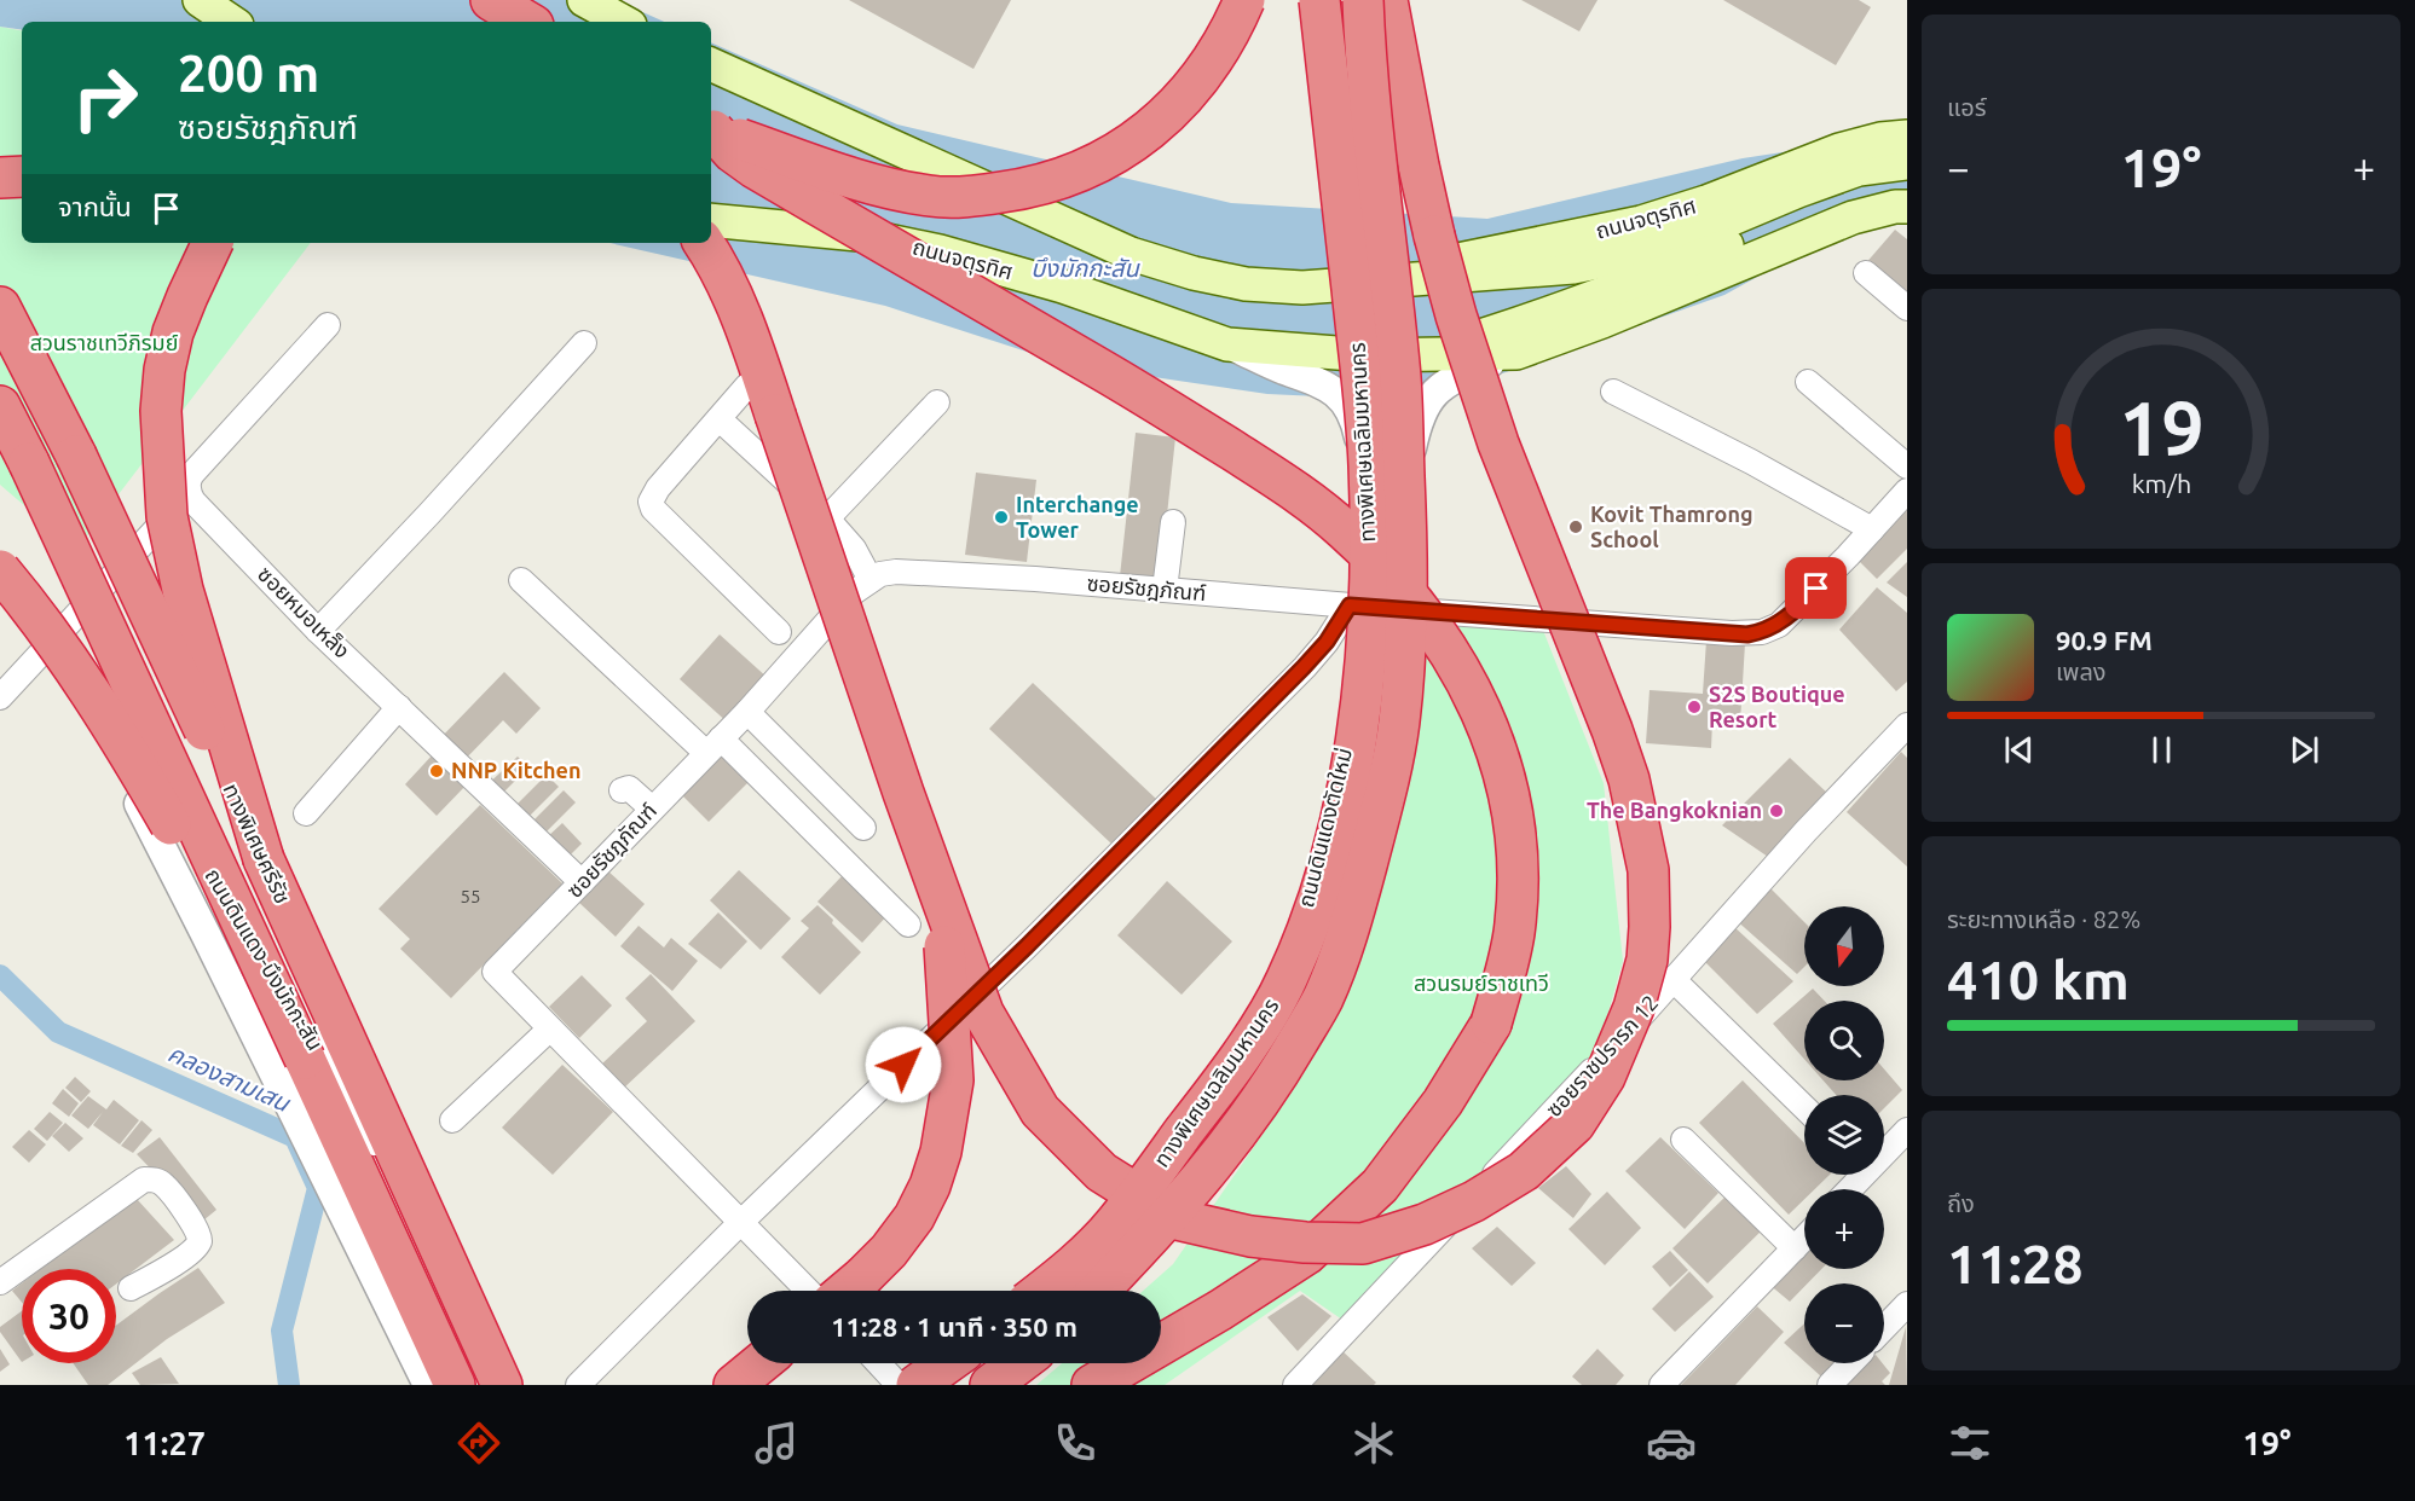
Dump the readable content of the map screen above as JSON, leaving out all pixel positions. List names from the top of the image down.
{
  "streets": {
    "highway": ["ทางพิเศษเฉลิมมหานคร", "ทางพิเศษศรีรัช"],
    "main road": ["ถนนจตุรทิศ"],
    "street": [
      "ซอยรัชฎภัณฑ์",
      "ซอยหมอเหล็ง",
      "ถนนดินแดงตัดใหม่",
      "ถนนดินแดง-บึงมักกะสัน",
      "ซอยราชปรารภ 12"
    ]
  },
  "crossings": [
    ["ถนนจตุรทิศ", "ถนนดินแดงตัดใหม่"],
    ["ซอยรัชฎภัณฑ์", "ซอยหมอเหล็ง"],
    ["ซอยรัชฎภัณฑ์", "ถนนดินแดงตัดใหม่"]
  ],
  "water": ["บึงมักกะสัน", "คลองสามเสน"],
  "parks": ["สวนราชเทวีภิรมย์", "สวนรมย์ราชเทวี"],
  "places": [
    "Interchange Tower",
    "Kovit Thamrong School",
    "S2S Boutique Resort",
    "NNP Kitchen",
    "The Bangkoknian"
  ],
  "house_numbers": ["55"],
  "north": "bottom",
  "page": {
    "tile": [
      "แอร์",
      ["ระยะทางเหลือ · 82%", "410 km"],
      ["ถึง", "11:28"]
    ],
    "turn": ["200 m", "ซอยรัชฎภัณฑ์"],
    "heat": ["−", "19°", "+"],
    "then": "จากนั้น",
    "song": ["90.9 FM", "เพลง"],
    "map_buttons": ["+", "−"],
    "limit": "30",
    "trip": "11:28 · 1 นาที · 350 m",
    "tabs": ["11:27", "19°"],
    "gauge": ["19", "km/h"]
  }
}
